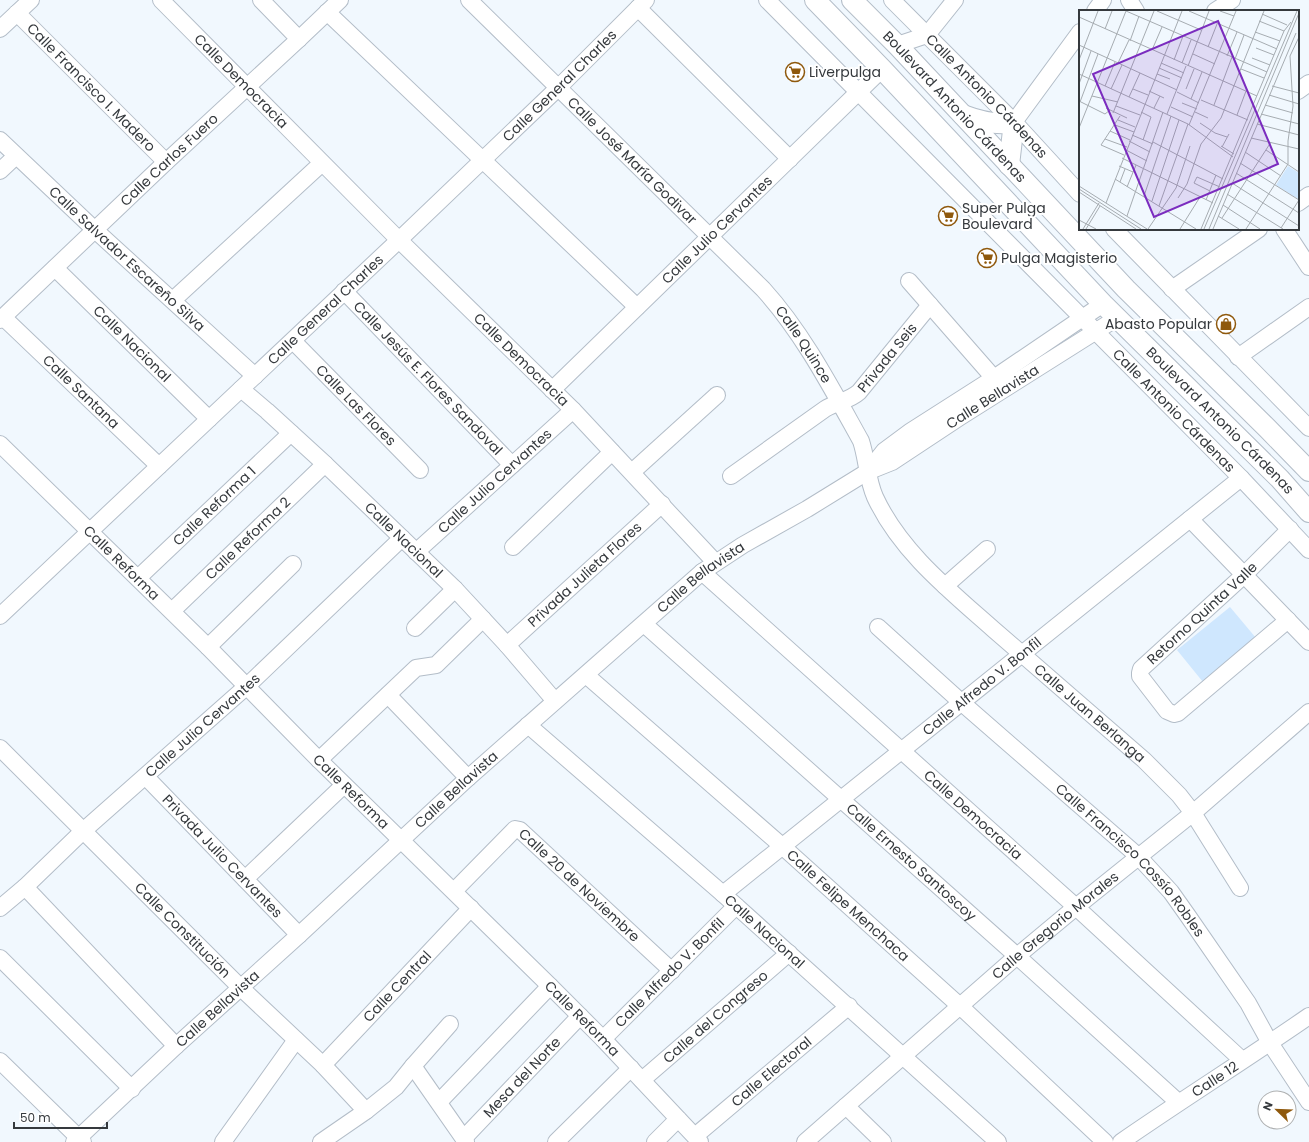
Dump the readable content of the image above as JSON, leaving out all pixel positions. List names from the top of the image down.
{
  "streets": {
    "main road": ["Boulevard Antonio Cárdenas"],
    "street": [
      "Calle Democracia",
      "Calle General Charles",
      "Calle Francisco I. Madero",
      "Calle Antonio Cárdenas",
      "Calle Carlos Fuero",
      "Calle José María Godivar",
      "Calle Julio Cervantes",
      "Calle Salvador Escareño Silva",
      "Calle Nacional",
      "Calle Quince",
      "Privada Seis",
      "Calle Jesús E. Flores Sandoval",
      "Calle Santana",
      "Calle Bellavista",
      "Calle Las Flores",
      "Calle Reforma 1",
      "Calle Reforma 2",
      "Calle Reforma",
      "Privada Julieta Flores",
      "Retorno Quinta Valle",
      "Calle Alfredo V. Bonfil",
      "Calle Juan Berlanga",
      "Privada Julio Cervantes",
      "Calle Francisco Cossío Robles",
      "Calle Ernesto Santoscoy",
      "Calle 20 de Noviembre",
      "Calle Felipe Menchaca",
      "Calle Gregorio Morales",
      "Calle Constitución",
      "Calle Central",
      "Calle del Congreso",
      "Calle Electoral",
      "Mesa del Norte",
      "Calle 12"
    ]
  },
  "crossings": [
    ["Calle Democracia", "Calle General Charles"],
    ["Calle Democracia", "Calle Carlos Fuero"],
    ["Calle Democracia", "Calle Julio Cervantes"],
    ["Calle Democracia", "Calle Bellavista"],
    ["Calle Democracia", "Privada Julieta Flores"],
    ["Calle Democracia", "Calle Alfredo V. Bonfil"],
    ["Calle Democracia", "Calle Gregorio Morales"],
    ["Calle Democracia", "Calle 12"],
    ["Calle General Charles", "Calle José María Godivar"],
    ["Calle General Charles", "Calle Salvador Escareño Silva"],
    ["Calle General Charles", "Calle Nacional"],
    ["Calle General Charles", "Calle Jesús E. Flores Sandoval"],
    ["Calle General Charles", "Calle Santana"],
    ["Calle General Charles", "Calle Las Flores"],
    ["Calle General Charles", "Calle Reforma"],
    ["Calle Francisco I. Madero", "Calle Carlos Fuero"],
    ["Calle Antonio Cárdenas", "Calle Julio Cervantes"],
    ["Calle Antonio Cárdenas", "Calle Bellavista"],
    ["Calle Antonio Cárdenas", "Retorno Quinta Valle"],
    ["Calle Antonio Cárdenas", "Calle Alfredo V. Bonfil"],
    ["Boulevard Antonio Cárdenas", "Calle Julio Cervantes"],
    ["Boulevard Antonio Cárdenas", "Calle Bellavista"],
    ["Calle Carlos Fuero", "Calle Salvador Escareño Silva"],
    ["Calle Carlos Fuero", "Calle Nacional"],
    ["Calle Carlos Fuero", "Calle Santana"],
    ["Calle José María Godivar", "Calle Julio Cervantes"],
    ["Calle José María Godivar", "Calle Quince"],
    ["Calle Julio Cervantes", "Calle Nacional"],
    ["Calle Julio Cervantes", "Calle Quince"],
    ["Calle Julio Cervantes", "Calle Jesús E. Flores Sandoval"],
    ["Calle Julio Cervantes", "Calle Reforma"],
    ["Calle Julio Cervantes", "Privada Julio Cervantes"],
    ["Calle Julio Cervantes", "Calle Constitución"],
    ["Calle Nacional", "Calle Bellavista"],
    ["Calle Nacional", "Calle Reforma 1"],
    ["Calle Nacional", "Calle Reforma 2"],
    ["Calle Nacional", "Privada Julieta Flores"],
    ["Calle Nacional", "Calle Alfredo V. Bonfil"],
    ["Calle Nacional", "Calle Gregorio Morales"],
    ["Calle Nacional", "Calle del Congreso"],
    ["Calle Nacional", "Calle Electoral"],
    ["Calle Quince", "Privada Seis"],
    ["Calle Quince", "Calle Bellavista"],
    ["Calle Quince", "Calle Juan Berlanga"],
    ["Calle Bellavista", "Calle Reforma"],
    ["Calle Bellavista", "Calle Juan Berlanga"],
    ["Calle Bellavista", "Privada Julio Cervantes"],
    ["Calle Bellavista", "Calle Ernesto Santoscoy"],
    ["Calle Bellavista", "Calle Felipe Menchaca"],
    ["Calle Bellavista", "Calle Constitución"],
    ["Calle Reforma 1", "Calle Reforma"],
    ["Calle Reforma 2", "Calle Reforma"],
    ["Calle Reforma", "Calle Alfredo V. Bonfil"],
    ["Calle Reforma", "Calle 20 de Noviembre"],
    ["Calle Reforma", "Calle Central"],
    ["Calle Reforma", "Calle del Congreso"],
    ["Calle Reforma", "Calle Electoral"],
    ["Calle Reforma", "Mesa del Norte"],
    ["Calle Alfredo V. Bonfil", "Calle Juan Berlanga"],
    ["Calle Alfredo V. Bonfil", "Calle Francisco Cossío Robles"],
    ["Calle Alfredo V. Bonfil", "Calle Ernesto Santoscoy"],
    ["Calle Alfredo V. Bonfil", "Calle 20 de Noviembre"],
    ["Calle Alfredo V. Bonfil", "Calle Felipe Menchaca"],
    ["Calle Juan Berlanga", "Calle Gregorio Morales"],
    ["Calle Francisco Cossío Robles", "Calle Gregorio Morales"],
    ["Calle Francisco Cossío Robles", "Calle 12"],
    ["Calle Ernesto Santoscoy", "Calle Gregorio Morales"],
    ["Calle Ernesto Santoscoy", "Calle 12"],
    ["Calle Felipe Menchaca", "Calle Gregorio Morales"],
    ["Calle Constitución", "Calle Central"]
  ],
  "places": {
    "supermarket": ["Liverpulga", "Super Pulga Boulevard", "Pulga Magisterio"],
    "shop": ["Abasto Popular"]
  },
  "scale_bar": "50 m",
  "north": "top left"
}
